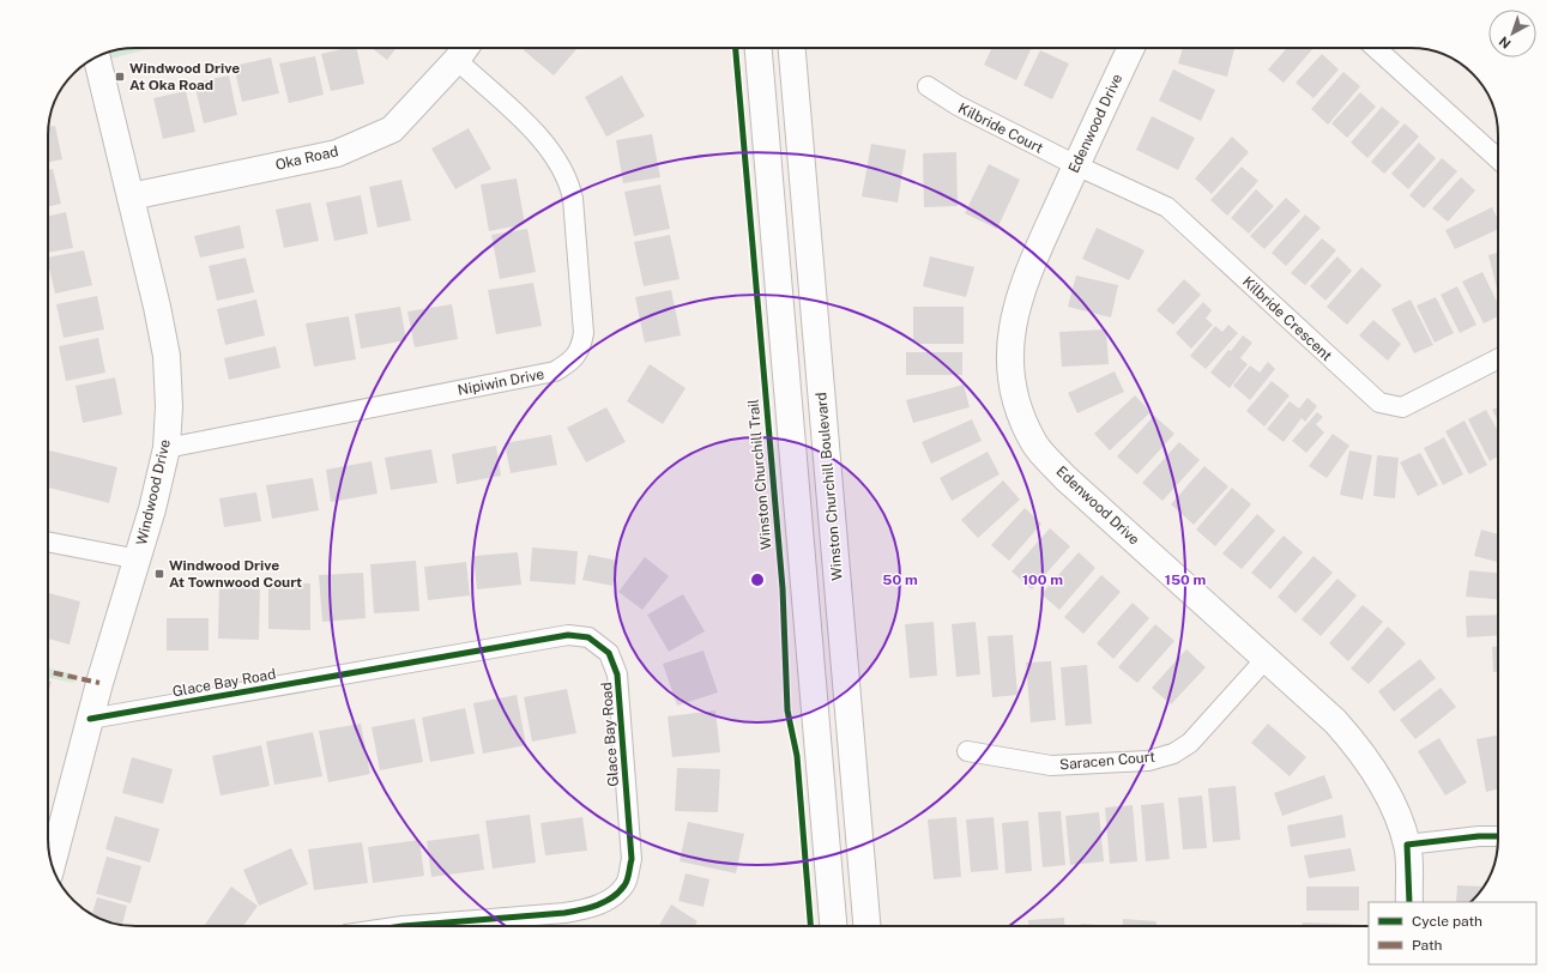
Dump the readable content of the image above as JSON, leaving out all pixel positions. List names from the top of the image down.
{
  "streets": {
    "street": [
      "Edenwood Drive",
      "Kilbride Court",
      "Oka Road",
      "Kilbride Crescent",
      "Nipiwin Drive",
      "Winston Churchill Boulevard",
      "Windwood Drive",
      "Glace Bay Road",
      "Saracen Court"
    ],
    "cycle path": ["Winston Churchill Trail"]
  },
  "crossings": [
    ["Edenwood Drive", "Kilbride Court"],
    ["Edenwood Drive", "Kilbride Crescent"],
    ["Edenwood Drive", "Saracen Court"],
    ["Kilbride Court", "Kilbride Crescent"],
    ["Oka Road", "Nipiwin Drive"],
    ["Oka Road", "Windwood Drive"],
    ["Nipiwin Drive", "Windwood Drive"],
    ["Windwood Drive", "Glace Bay Road"]
  ],
  "places": {
    "transit": ["Windwood Drive At Oka Road", "Windwood Drive At Townwood Court"]
  },
  "legend": ["Cycle path", "Path"],
  "north": "bottom left",
  "rings": ["50 m", "100 m", "150 m"]
}
